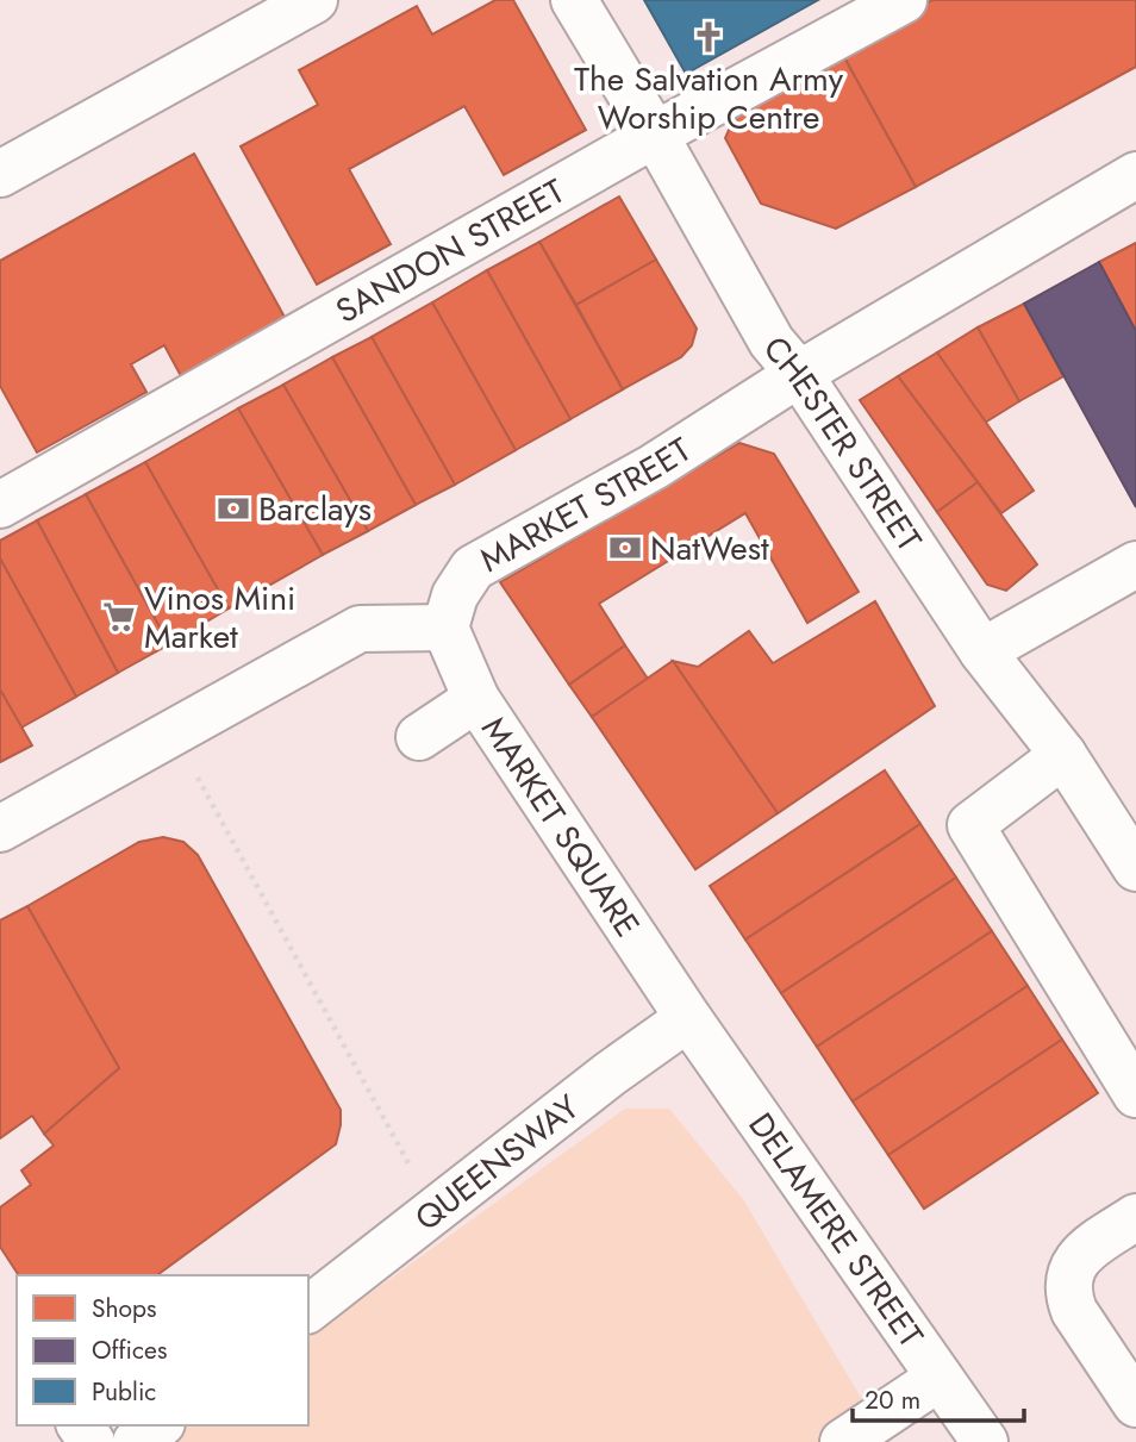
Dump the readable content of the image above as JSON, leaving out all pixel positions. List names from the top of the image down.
{
  "streets": {
    "street": [
      "SANDON STREET",
      "CHESTER STREET",
      "MARKET STREET",
      "MARKET SQUARE",
      "QUEENSWAY",
      "DELAMERE STREET"
    ]
  },
  "crossings": [
    ["SANDON STREET", "CHESTER STREET"],
    ["CHESTER STREET", "MARKET STREET"],
    ["MARKET STREET", "MARKET SQUARE"],
    ["MARKET SQUARE", "QUEENSWAY"],
    ["MARKET SQUARE", "DELAMERE STREET"],
    ["QUEENSWAY", "DELAMERE STREET"]
  ],
  "places": {
    "church": ["The Salvation Army Worship Centre"],
    "bank": ["Barclays", "NatWest"],
    "supermarket": ["Vinos Mini Market"]
  },
  "legend": ["Shops", "Offices", "Public"],
  "scale_bar": "20 m"
}
